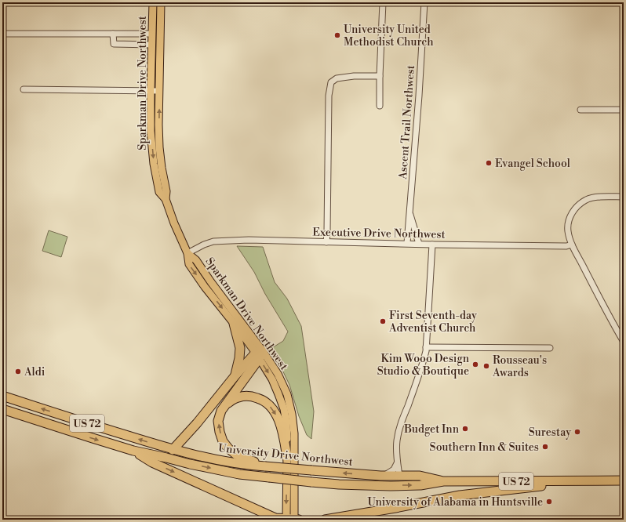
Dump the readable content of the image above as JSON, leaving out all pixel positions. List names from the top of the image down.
{
  "streets": {
    "highway": ["US 72", "University Drive Northwest"],
    "main road": ["Sparkman Drive Northwest"],
    "street": ["Ascent Trail Northwest", "Executive Drive Northwest"]
  },
  "crossings": [
    ["Sparkman Drive Northwest", "Executive Drive Northwest"],
    ["Ascent Trail Northwest", "Executive Drive Northwest"],
    ["US 72", "University Drive Northwest"]
  ],
  "places": [
    "University United Methodist Church",
    "Evangel School",
    "First Seventh-day Adventist Church",
    "Kim Wooo Design Studio & Boutique",
    "Rousseau's Awards",
    "Aldi",
    "Budget Inn",
    "Surestay",
    "Southern Inn & Suites",
    "University of Alabama in Huntsville"
  ]
}
